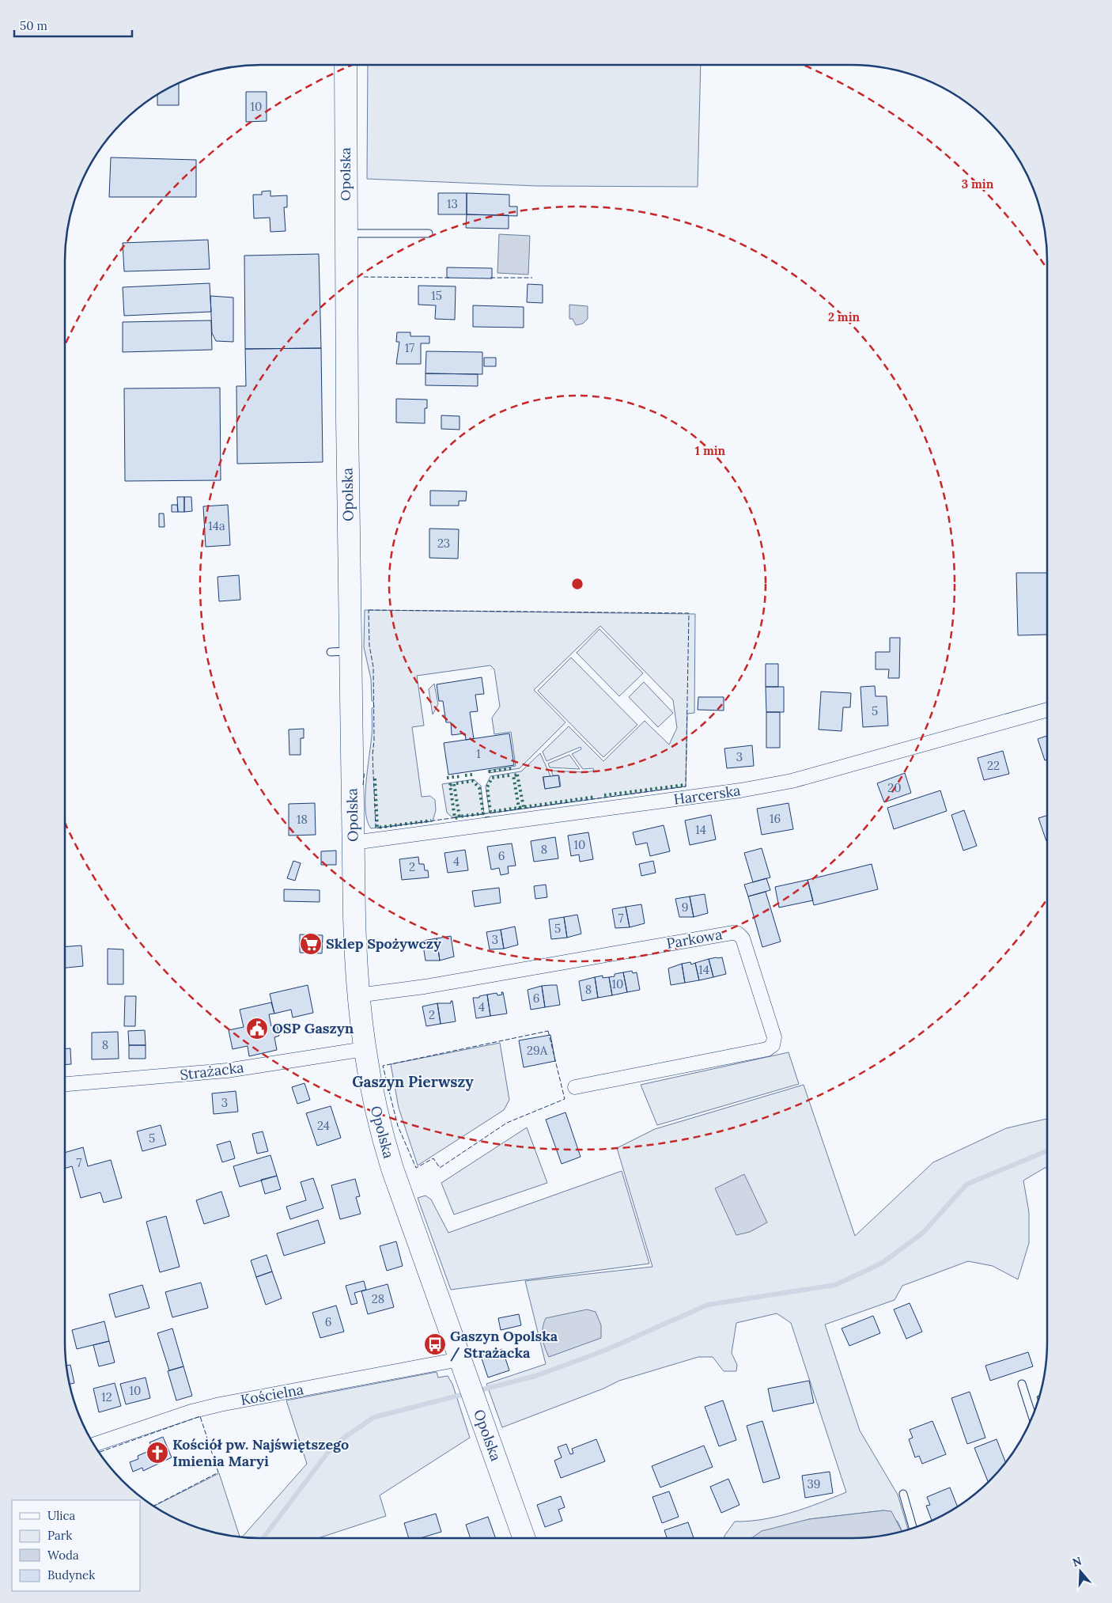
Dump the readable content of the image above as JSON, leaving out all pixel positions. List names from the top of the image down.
{
  "streets": {
    "main road": ["Opolska"],
    "street": [
      "Harcerska",
      "Parkowa",
      "Strażacka",
      "Kościelna"
    ]
  },
  "crossings": [
    ["Opolska", "Harcerska"],
    ["Opolska", "Parkowa"],
    ["Opolska", "Strażacka"],
    ["Opolska", "Kościelna"]
  ],
  "districts": ["Gaszyn Pierwszy"],
  "places": {
    "supermarket": ["Sklep Spożywczy"],
    "public building": ["OSP Gaszyn"],
    "bus stop": ["Gaszyn Opolska / Strażacka"],
    "church": ["Kościół pw. Najświętszego Imienia Maryi"]
  },
  "house_numbers": [
    "10",
    "13",
    "15",
    "17",
    "14a",
    "23",
    "5",
    "1",
    "3",
    "22",
    "20",
    "16",
    "18",
    "14",
    "10",
    "8",
    "6",
    "4",
    "2",
    "9",
    "7",
    "5",
    "3",
    "14",
    "10",
    "8",
    "6",
    "4",
    "2",
    "8",
    "29A",
    "3",
    "24",
    "5",
    "7",
    "28",
    "6",
    "10",
    "12",
    "39"
  ],
  "legend": [
    "Ulica",
    "Park",
    "Woda",
    "Budynek"
  ],
  "scale_bar": "50 m",
  "north": "top",
  "rings": ["3 min", "2 min", "1 min"]
}
